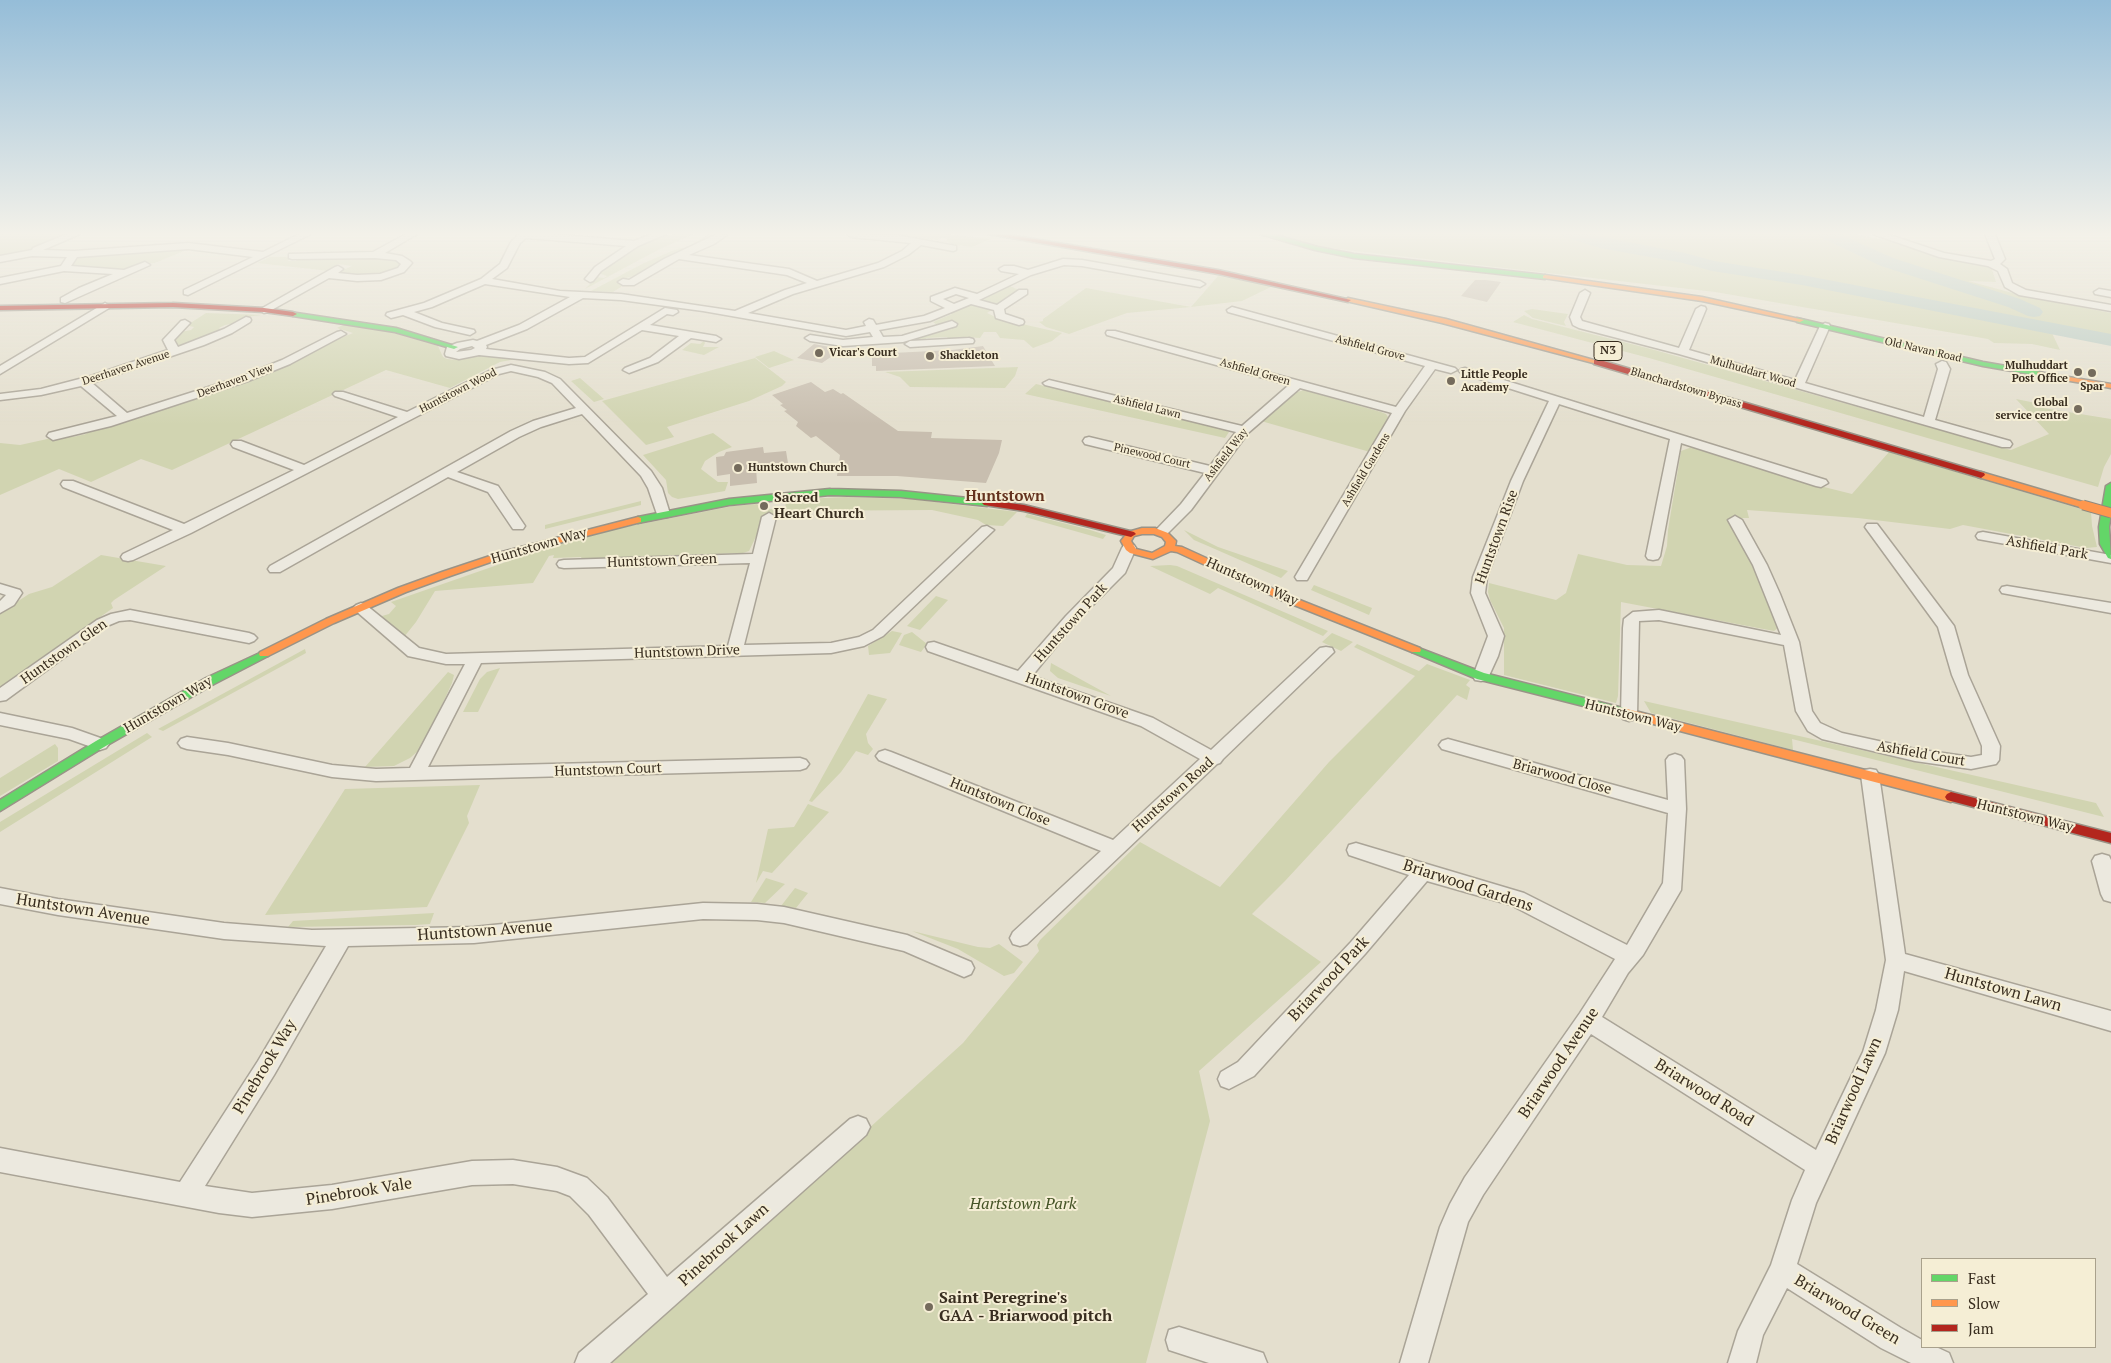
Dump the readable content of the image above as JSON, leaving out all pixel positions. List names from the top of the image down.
{
  "streets": {
    "main road": [
      "Old Navan Road",
      "N3",
      "Blanchardstown Bypass",
      "Huntstown Way"
    ],
    "street": [
      "Ashfield Grove",
      "Deerhaven Avenue",
      "Ashfield Green",
      "Mulhuddart Wood",
      "Deerhaven View",
      "Huntstown Wood",
      "Ashfield Lawn",
      "Ashfield Way",
      "Pinewood Court",
      "Ashfield Gardens",
      "Huntstown Rise",
      "Ashfield Park",
      "Huntstown Green",
      "Huntstown Park",
      "Huntstown Glen",
      "Huntstown Drive",
      "Huntstown Grove",
      "Ashfield Court",
      "Huntstown Court",
      "Briarwood Close",
      "Huntstown Road",
      "Huntstown Close",
      "Briarwood Gardens",
      "Huntstown Avenue",
      "Briarwood Park",
      "Huntstown Lawn",
      "Briarwood Avenue",
      "Pinebrook Way",
      "Briarwood Lawn",
      "Briarwood Road",
      "Pinebrook Vale",
      "Pinebrook Lawn",
      "Briarwood Green"
    ]
  },
  "crossings": [
    ["Ashfield Grove", "Ashfield Gardens"],
    ["Ashfield Green", "Ashfield Way"],
    ["Ashfield Green", "Ashfield Gardens"],
    ["Huntstown Wood", "Huntstown Way"],
    ["Ashfield Lawn", "Ashfield Way"],
    ["Ashfield Way", "Pinewood Court"],
    ["Huntstown Rise", "Huntstown Way"],
    ["Huntstown Way", "Huntstown Park"],
    ["Huntstown Way", "Huntstown Drive"],
    ["Huntstown Way", "Briarwood Lawn"],
    ["Huntstown Park", "Huntstown Grove"],
    ["Huntstown Grove", "Huntstown Road"],
    ["Briarwood Close", "Briarwood Avenue"],
    ["Huntstown Road", "Huntstown Close"],
    ["Briarwood Gardens", "Briarwood Park"],
    ["Briarwood Gardens", "Briarwood Avenue"],
    ["Huntstown Avenue", "Pinebrook Way"],
    ["Huntstown Lawn", "Briarwood Lawn"],
    ["Briarwood Avenue", "Briarwood Road"],
    ["Pinebrook Way", "Pinebrook Vale"],
    ["Briarwood Lawn", "Briarwood Road"],
    ["Briarwood Lawn", "Briarwood Green"],
    ["Pinebrook Vale", "Pinebrook Lawn"]
  ],
  "districts": ["Huntstown"],
  "parks": ["Hartstown Park"],
  "places": [
    "Vicar's Court",
    "Shackleton",
    "Mulhuddart Post Office",
    "Spar",
    "Little People Academy",
    "Global service centre",
    "Huntstown Church",
    "Sacred Heart Church",
    "Saint Peregrine's GAA - Briarwood pitch"
  ],
  "legend": ["Fast", "Slow", "Jam"]
}
